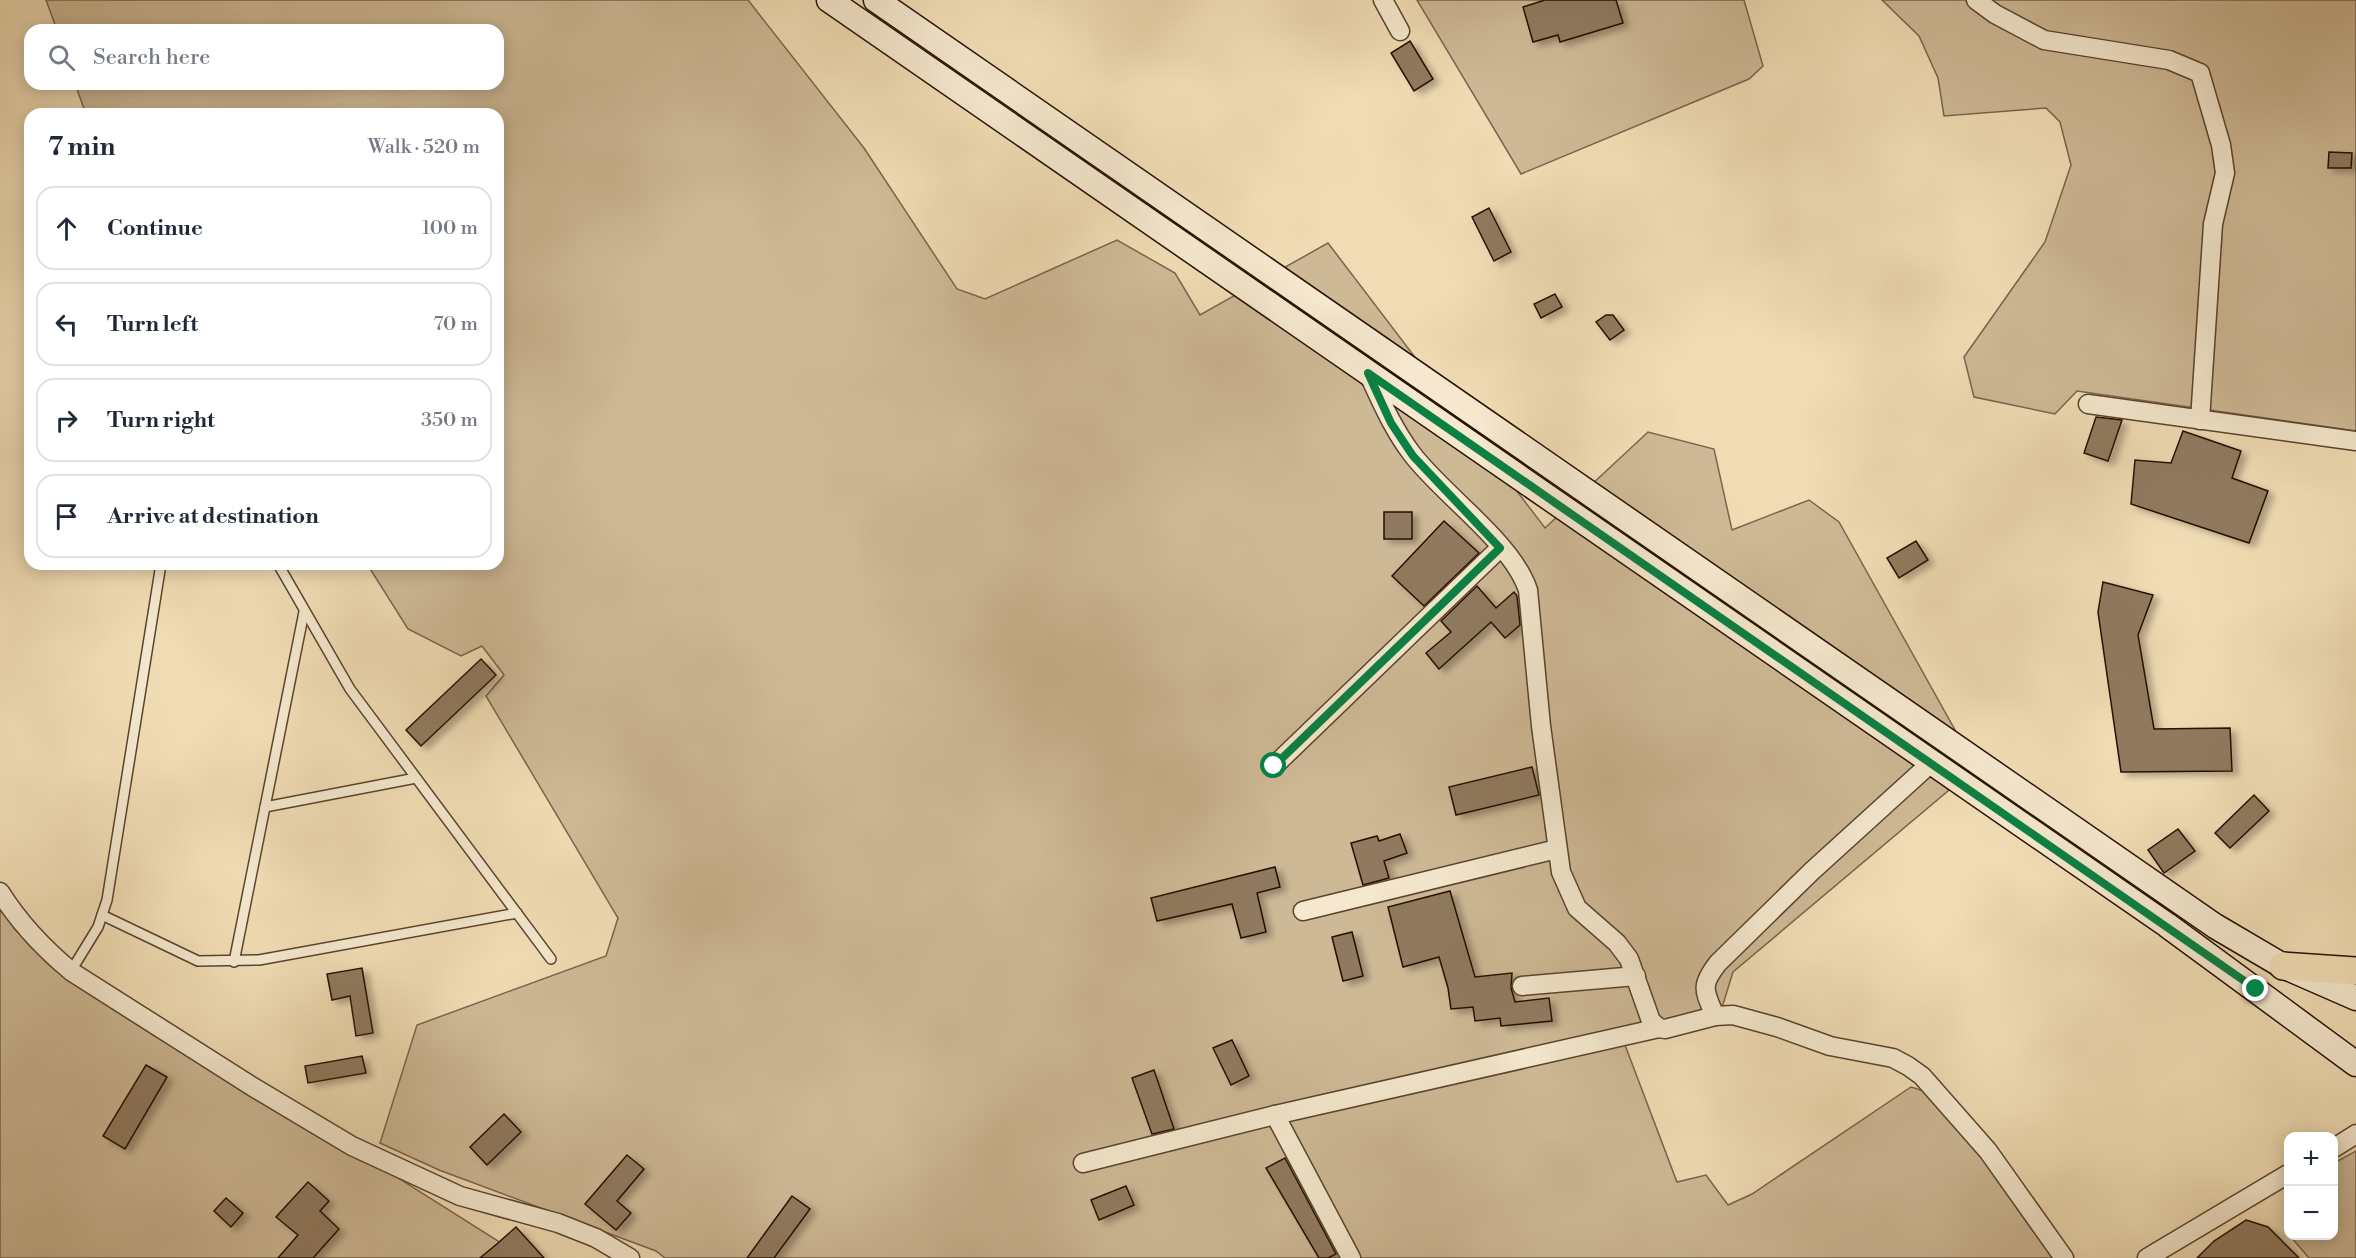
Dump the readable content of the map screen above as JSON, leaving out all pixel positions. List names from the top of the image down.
{
  "page": {
    "search": "Search here",
    "heading": ["7 min", "Walk · 520 m"],
    "list": [
      ["Continue", "100 m"],
      ["Turn left", "70 m"],
      ["Turn right", "350 m"],
      "Arrive at destination"
    ],
    "map_buttons": ["+", "−"]
  }
}
